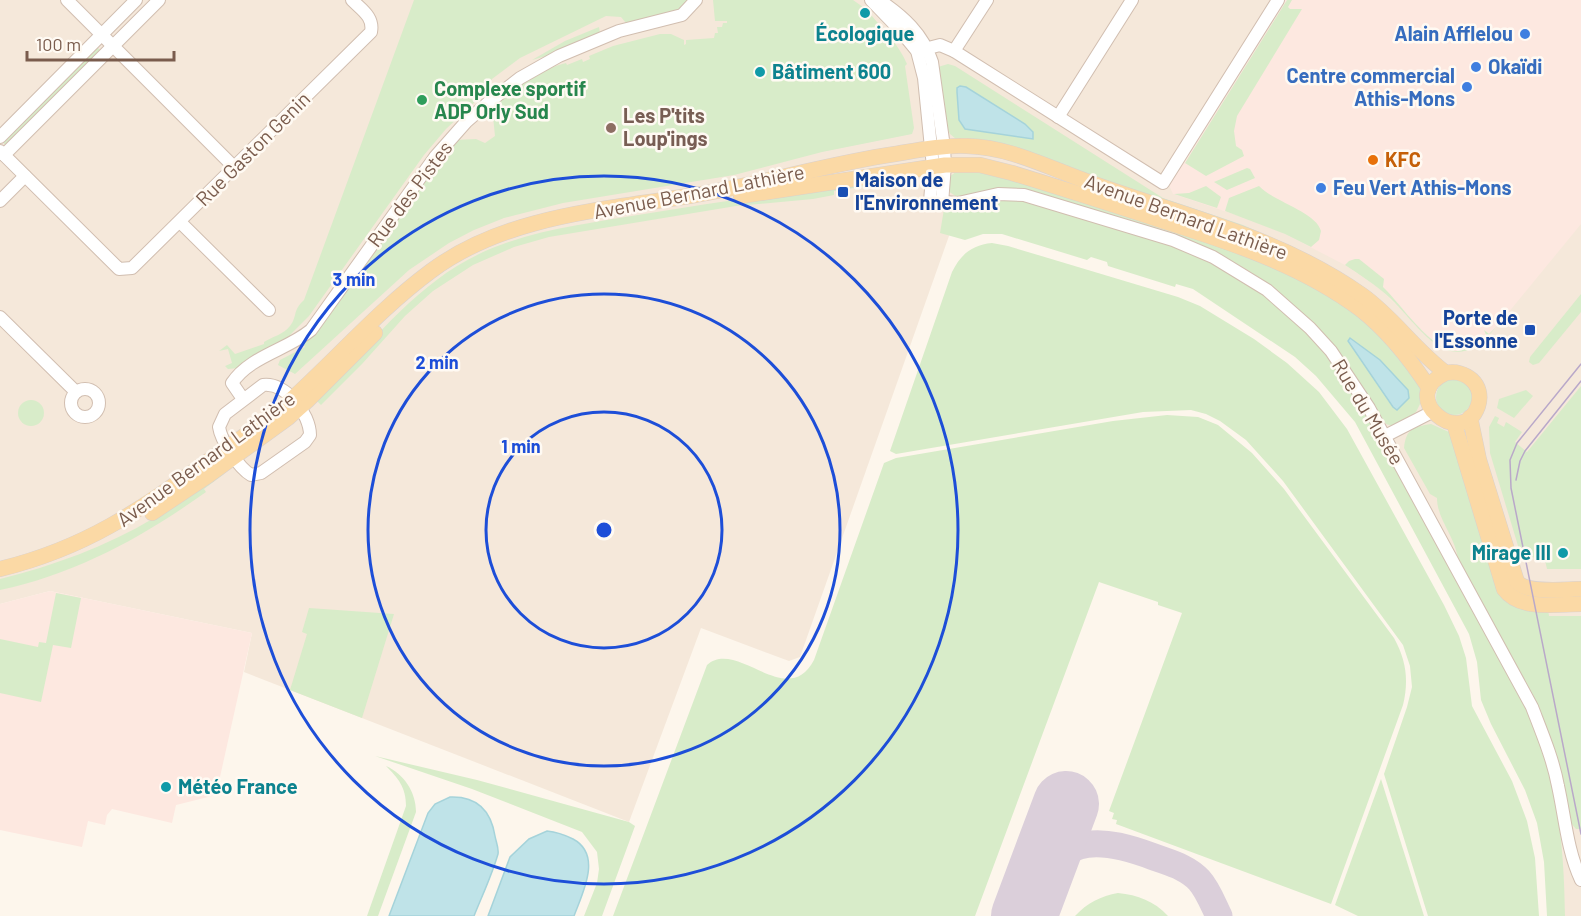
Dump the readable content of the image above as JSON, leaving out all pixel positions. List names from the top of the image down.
{
  "streets": {
    "main road": ["Avenue Bernard Lathière"],
    "street": ["Rue Gaston Genin", "Rue des Pistes", "Rue du Musée"]
  },
  "crossings": [
    ["Avenue Bernard Lathière", "Rue du Musée"]
  ],
  "places": {
    "other": [
      "Écologique",
      "Alain Afflelou",
      "Okaïdi",
      "Bâtiment 600",
      "Centre commercial Athis-Mons",
      "Complexe sportif ADP Orly Sud",
      "Les P'tits Loup'ings",
      "KFC",
      "Feu Vert Athis-Mons",
      "Mirage III",
      "Météo France"
    ],
    "transit": ["Maison de l'Environnement", "Porte de l'Essonne"]
  },
  "scale_bar": "100 m",
  "rings": ["3 min", "2 min", "1 min"]
}
